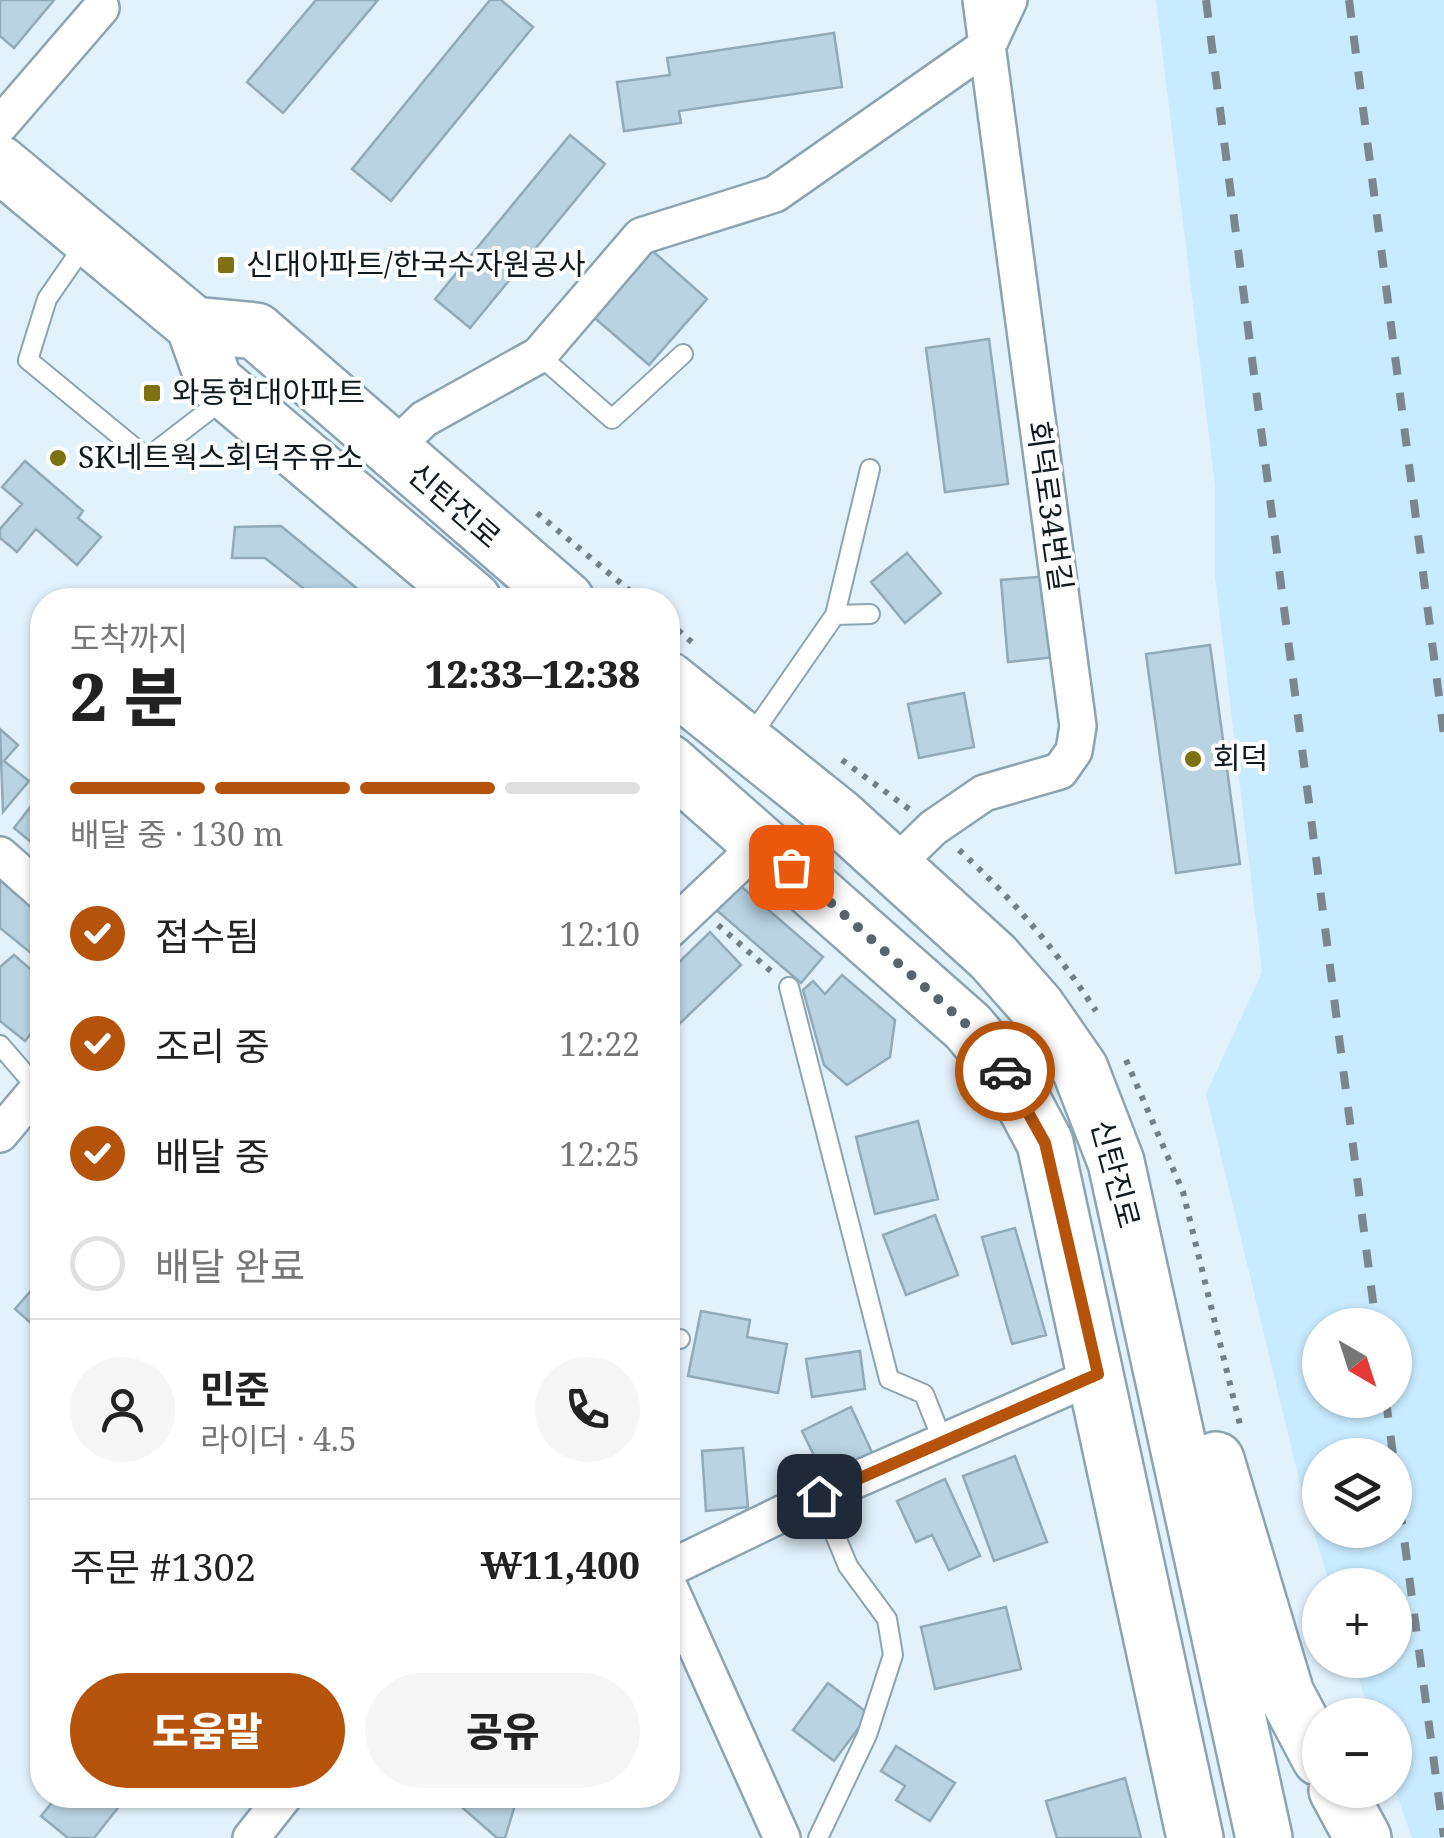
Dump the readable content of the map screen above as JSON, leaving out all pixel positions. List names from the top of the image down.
{
  "streets": {
    "main road": ["신탄진로"],
    "street": ["회덕로34번길"]
  },
  "crossings": [
    ["신탄진로", "회덕로34번길"]
  ],
  "places": {
    "transit": ["신대아파트/한국수자원공사", "와동현대아파트"],
    "other": ["SK네트웍스회덕주유소", "회덕"]
  },
  "north": "bottom right",
  "page": {
    "heading": ["2 분", "도착까지", "12:33–12:38"],
    "panel": [
      "민준",
      "라이더 · 4.5",
      "주문 #1302",
      "₩11,400"
    ],
    "bar": "배달 중 · 130 m",
    "list": [
      ["접수됨", "12:10"],
      ["조리 중", "12:22"],
      ["배달 중", "12:25"],
      "배달 완료"
    ],
    "map_buttons": ["+", "−"],
    "buttons": ["도움말", "공유"]
  }
}
